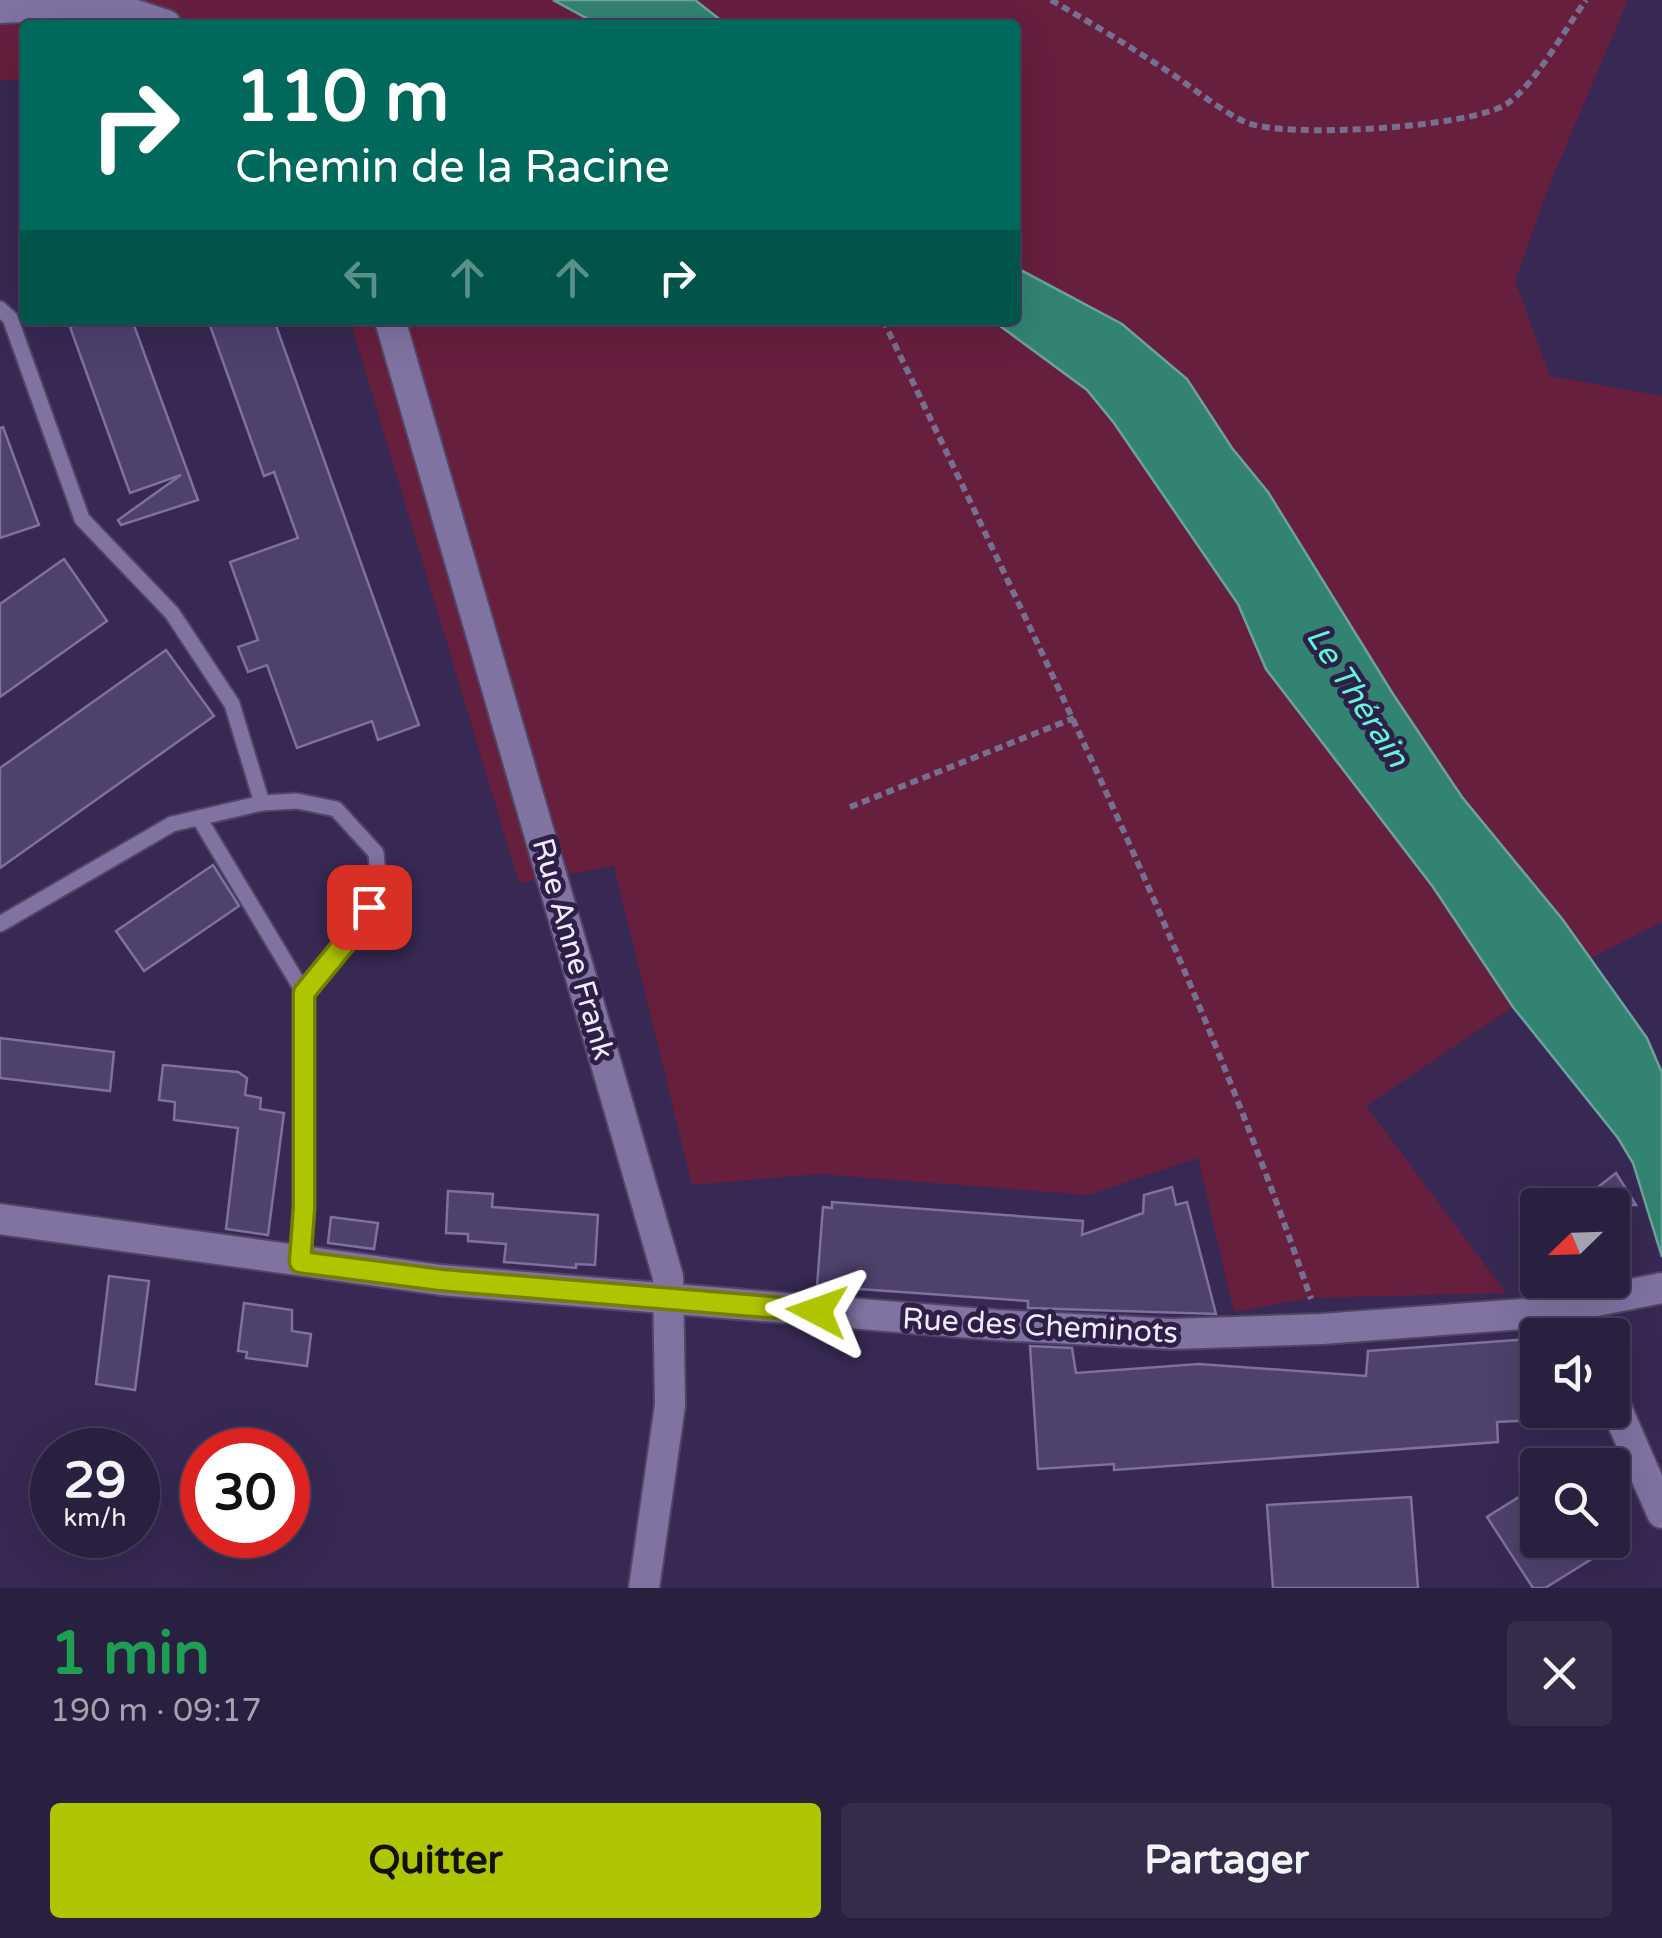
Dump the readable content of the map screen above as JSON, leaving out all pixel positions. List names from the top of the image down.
{
  "streets": {
    "street": ["Rue Anne Frank", "Rue des Cheminots"]
  },
  "crossings": [
    ["Rue Anne Frank", "Rue des Cheminots"]
  ],
  "water": ["Le Thérain"],
  "north": "bottom left",
  "page": {
    "turn": ["110 m", "Chemin de la Racine"],
    "speed": "29 km/h",
    "limit": "30",
    "heading": ["1 min", "190 m · 09:17"],
    "buttons": ["Quitter", "Partager"]
  }
}
